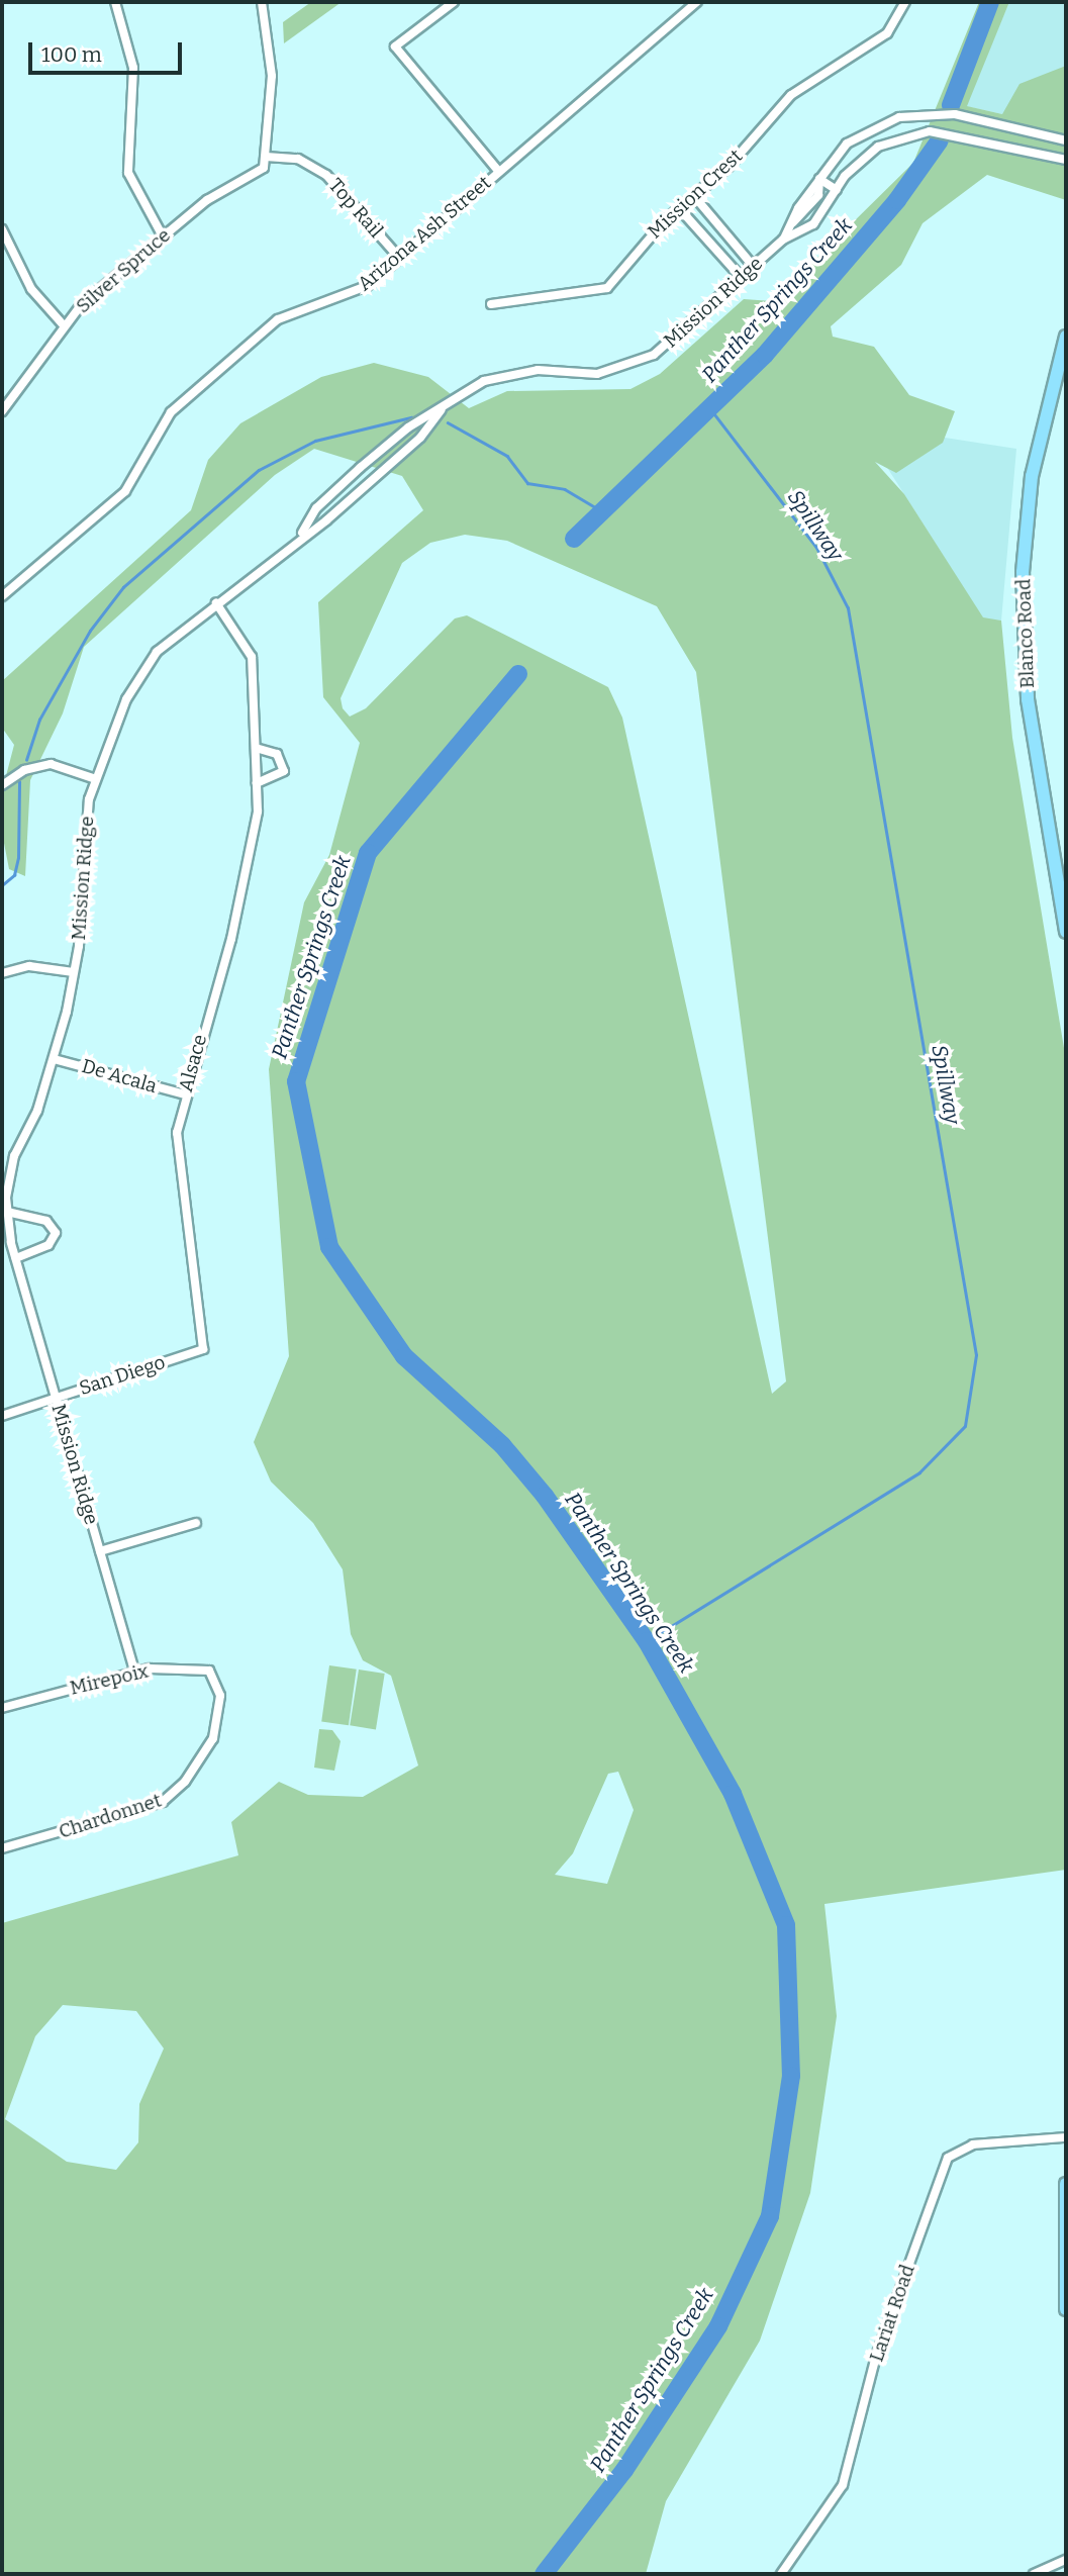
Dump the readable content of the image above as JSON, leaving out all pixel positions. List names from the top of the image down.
{
  "streets": {
    "main road": ["Blanco Road"],
    "street": [
      "Mission Crest",
      "Top Rail",
      "Arizona Ash Street",
      "Silver Spruce",
      "Mission Ridge",
      "Alsace",
      "De Acala",
      "San Diego",
      "Mirepoix",
      "Chardonnet",
      "Lariat Road"
    ]
  },
  "crossings": [
    ["Top Rail", "Arizona Ash Street"],
    ["Top Rail", "Silver Spruce"],
    ["Mission Ridge", "Alsace"],
    ["Mission Ridge", "De Acala"],
    ["Mission Ridge", "San Diego"],
    ["Mission Ridge", "Mirepoix"],
    ["Alsace", "De Acala"],
    ["Alsace", "San Diego"],
    ["Mirepoix", "Chardonnet"]
  ],
  "water": ["Panther Springs Creek", "Spillway"],
  "scale_bar": "100 m"
}
